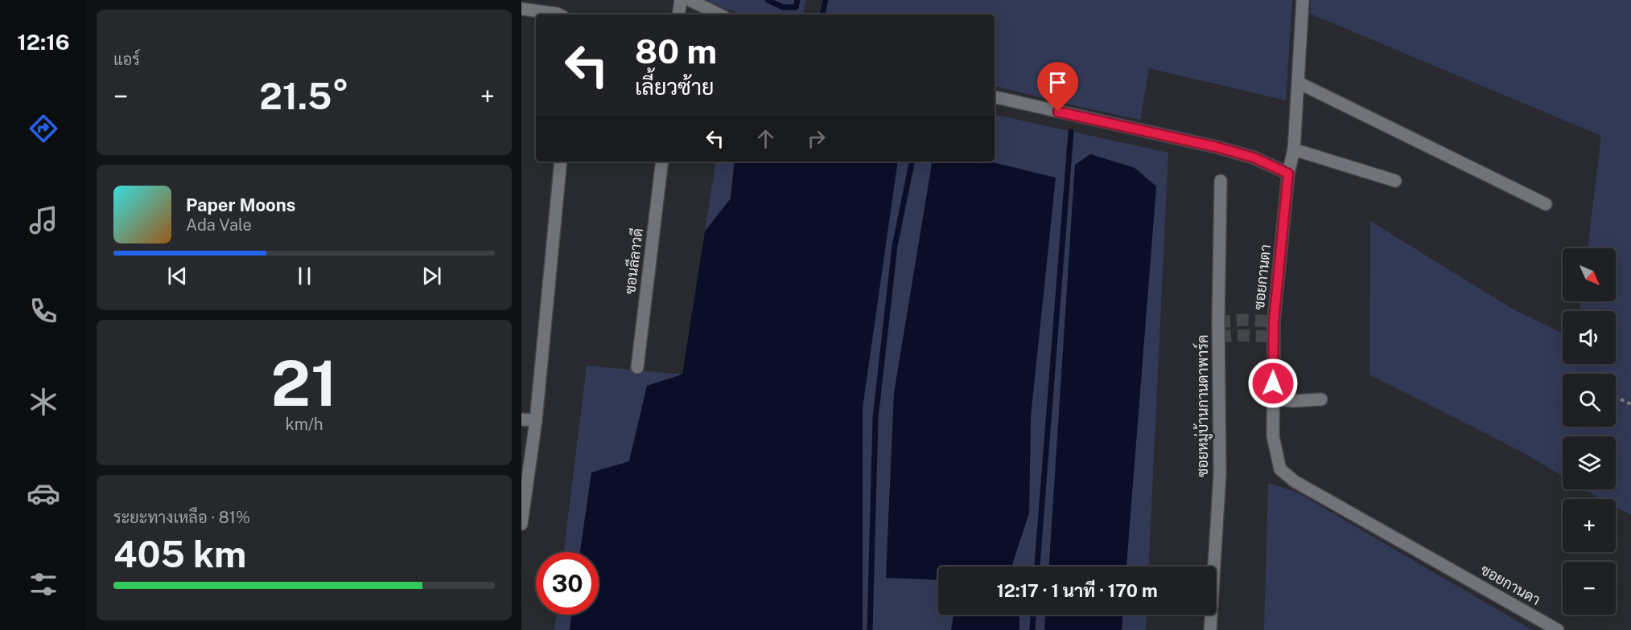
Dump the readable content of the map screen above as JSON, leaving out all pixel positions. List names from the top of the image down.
{
  "streets": {
    "street": ["ซอนลีลาวดี", "ซอยกานดา", "ซอยหมู่บ้านกานดาพาร์ค"]
  },
  "north": "bottom right",
  "page": {
    "tabs": "12:16",
    "tile": [
      "แอร์",
      ["21", "km/h"],
      ["ระยะทางเหลือ · 81%", "405 km"]
    ],
    "turn": ["80 m", "เลี้ยวซ้าย"],
    "heat": ["−", "21.5°", "+"],
    "song": ["Paper Moons", "Ada Vale"],
    "map_buttons": ["+", "−"],
    "limit": "30",
    "trip": "12:17 · 1 นาที · 170 m"
  }
}
